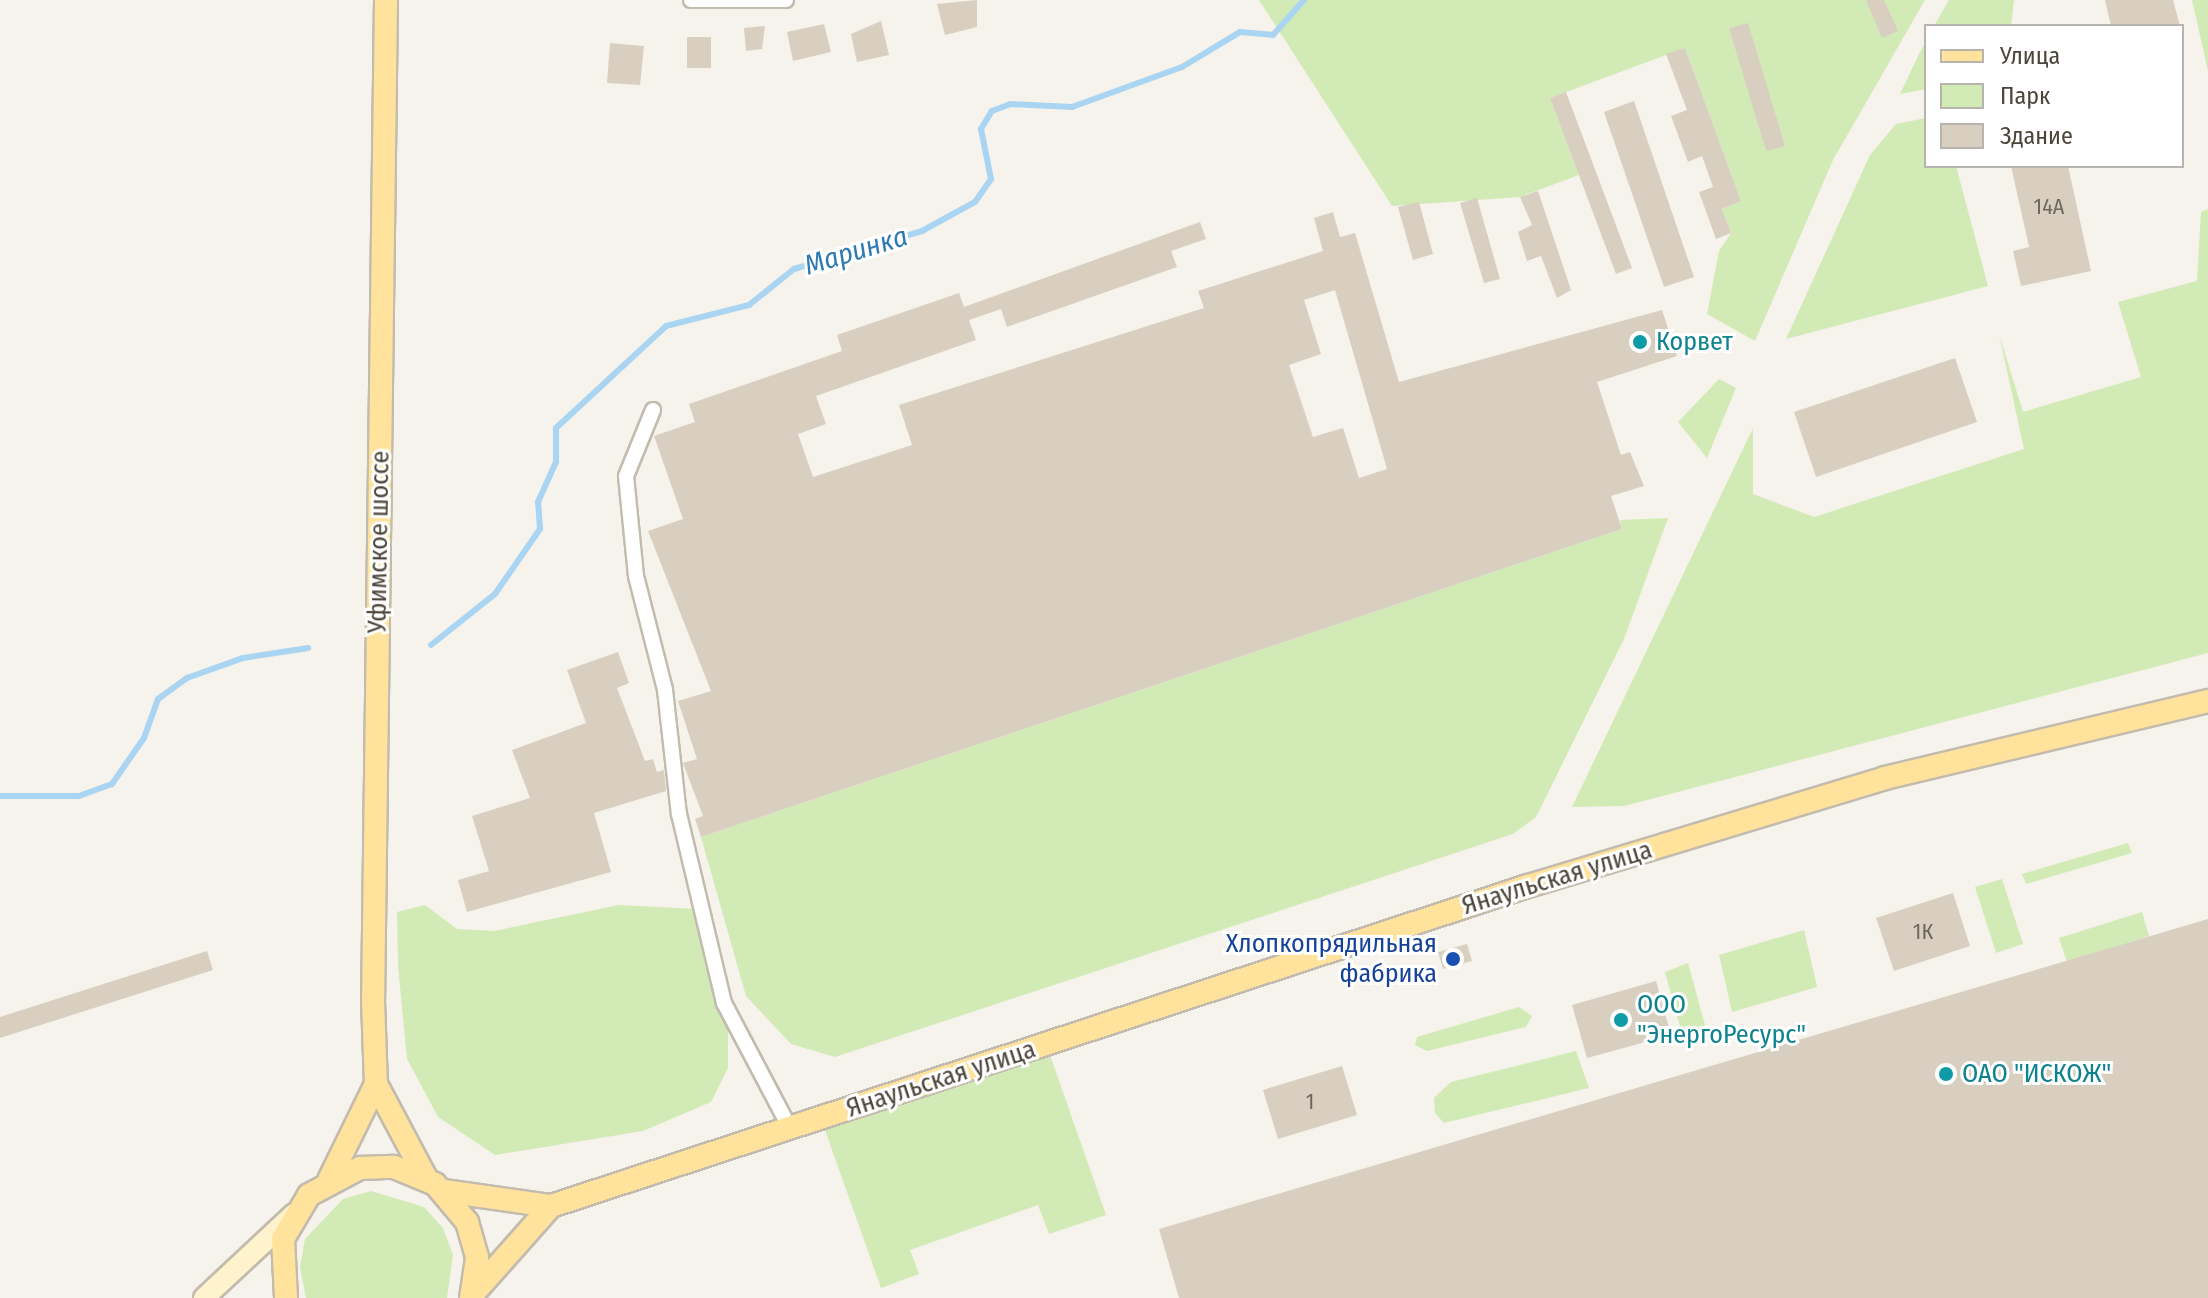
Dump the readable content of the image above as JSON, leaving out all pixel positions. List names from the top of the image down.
{
  "streets": {
    "main road": ["Уфимское шоссе", "Янаульская улица"]
  },
  "water": ["Маринка"],
  "places": [
    "Корвет",
    "Хлопкопрядильная фабрика",
    "ООО \"ЭнергоРесурс\"",
    "ОАО \"ИСКОЖ\""
  ],
  "house_numbers": ["14А", "1К", "1"],
  "legend": ["Улица", "Парк", "Здание"]
}
